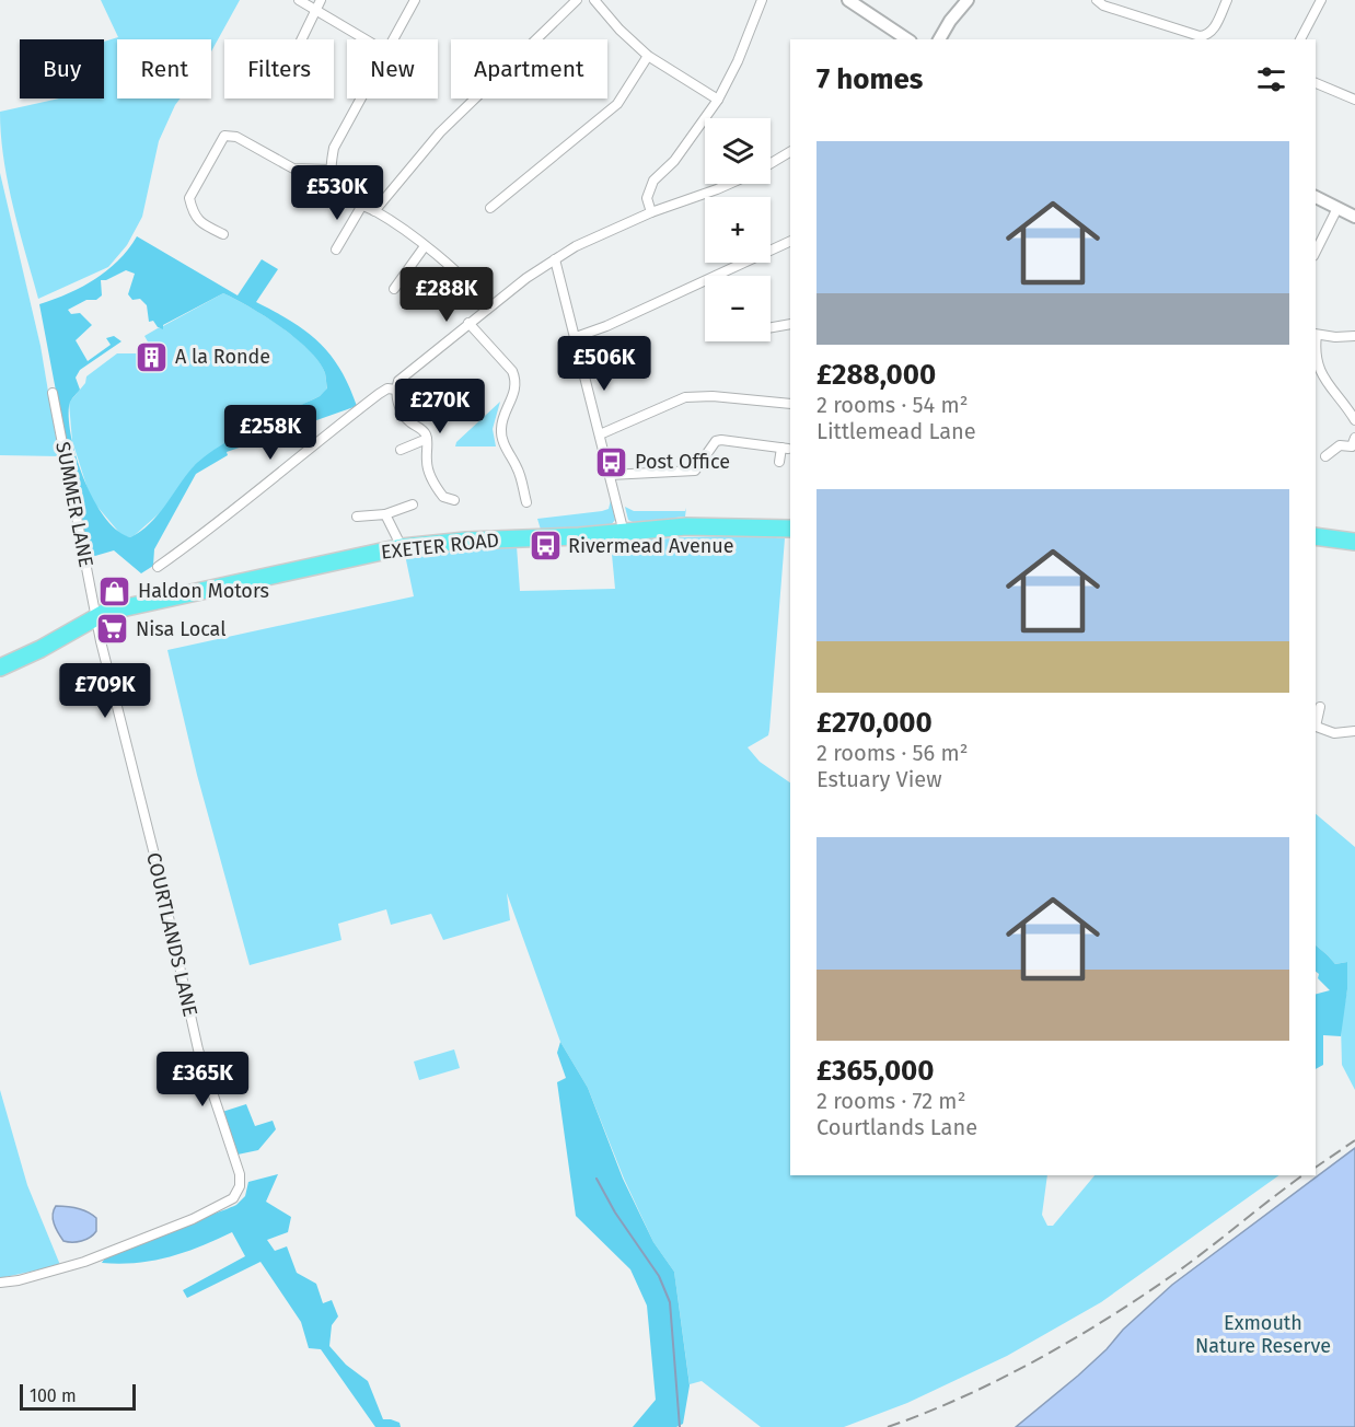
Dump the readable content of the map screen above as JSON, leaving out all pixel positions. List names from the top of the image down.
{
  "streets": {
    "highway": ["EXETER ROAD"],
    "street": ["SUMMER LANE", "COURTLANDS LANE"]
  },
  "crossings": [
    ["SUMMER LANE", "EXETER ROAD"],
    ["SUMMER LANE", "COURTLANDS LANE"],
    ["EXETER ROAD", "COURTLANDS LANE"]
  ],
  "parks": ["Exmouth Nature Reserve"],
  "places": {
    "building": ["A la Ronde"],
    "bus stop": ["Post Office", "Rivermead Avenue"],
    "shop": ["Haldon Motors"],
    "supermarket": ["Nisa Local"]
  },
  "scale_bar": "100 m",
  "page": {
    "chip": [
      "Buy",
      "Rent",
      "Filters",
      "New",
      "Apartment"
    ],
    "heading": "7 homes",
    "map_buttons": ["+", "−"],
    "list": [
      {
        "name": "£288,000",
        "note": "2 rooms · 54 m² · Littlemead Lane"
      },
      {
        "name": "£270,000",
        "note": "2 rooms · 56 m² · Estuary View"
      },
      {
        "name": "£365,000",
        "note": "2 rooms · 72 m² · Courtlands Lane"
      }
    ],
    "price": [
      "£530K",
      "£288K",
      "£506K",
      "£270K",
      "£258K",
      "£709K",
      "£365K"
    ],
    "scale": "100 m"
  }
}
